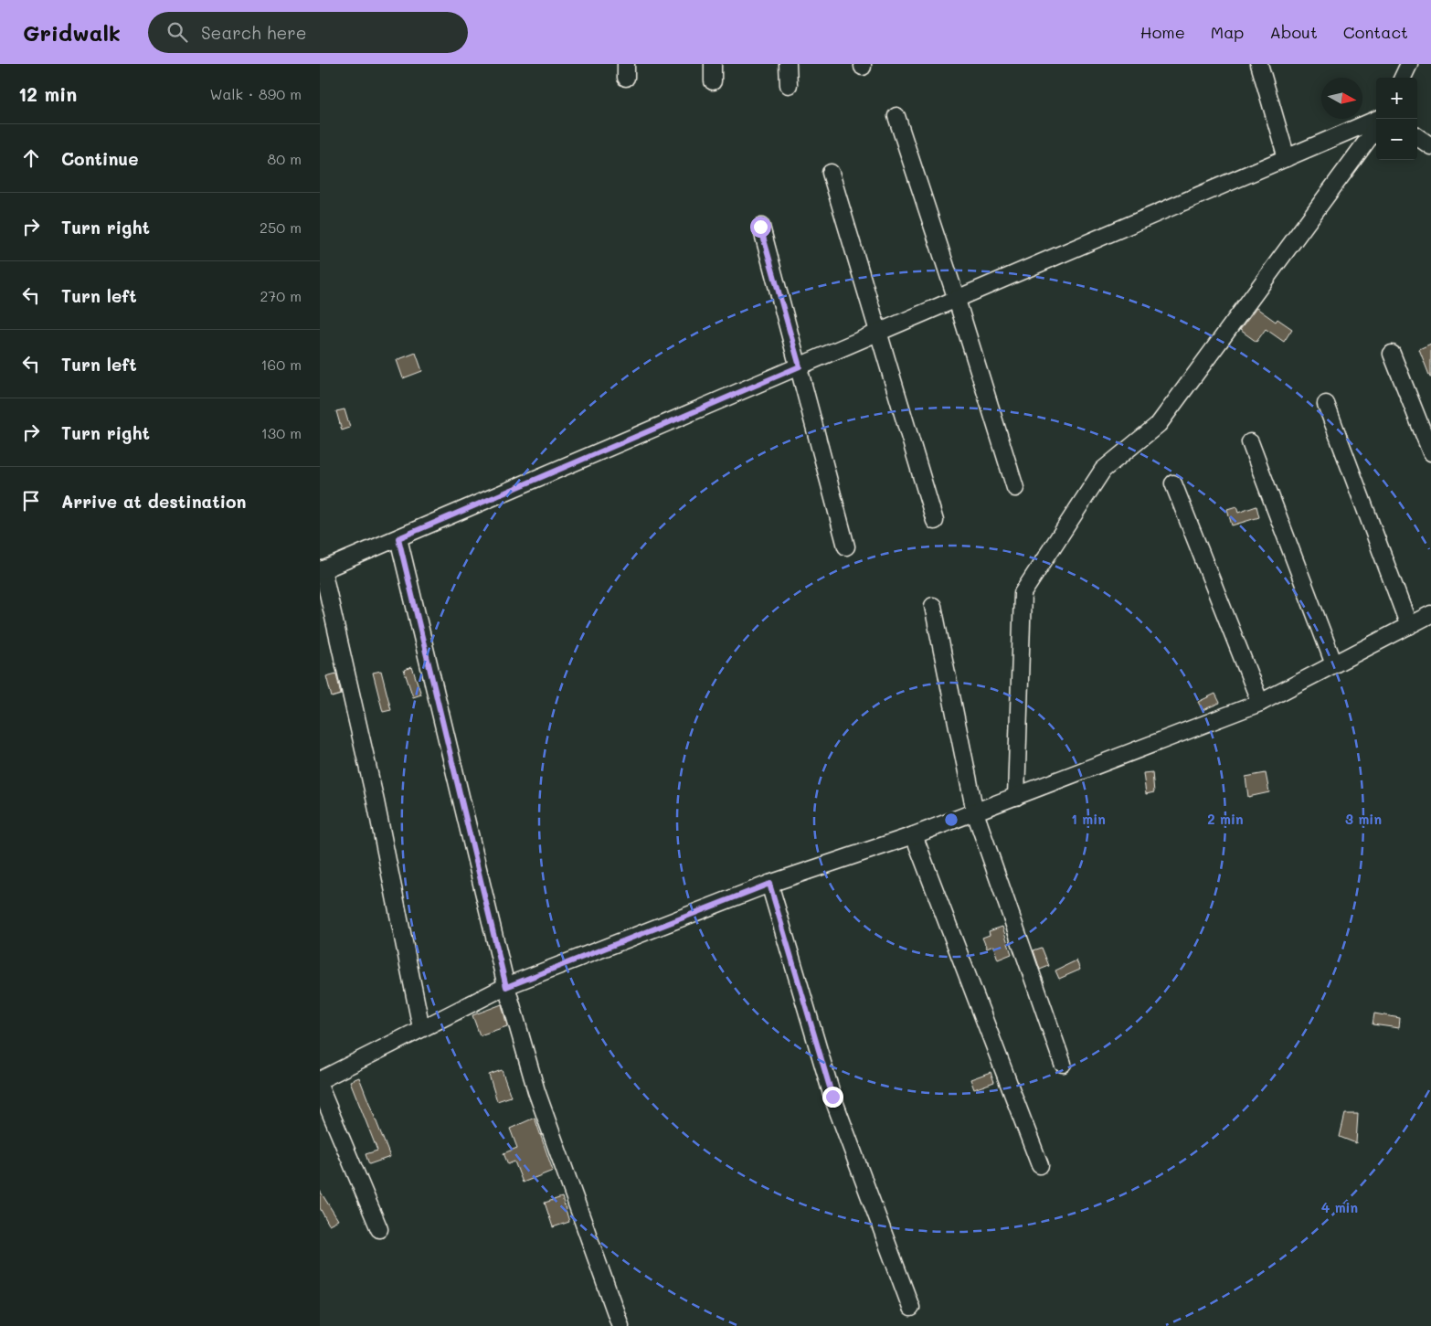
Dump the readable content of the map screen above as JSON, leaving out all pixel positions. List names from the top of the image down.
{
  "north": "right",
  "page": {
    "header": "Gridwalk",
    "search": "Search here",
    "nav": [
      "Home",
      "Map",
      "About",
      "Contact"
    ],
    "heading": ["12 min", "Walk · 890 m"],
    "map_buttons": ["+", "−"],
    "list": [
      ["Continue", "80 m"],
      ["Turn right", "250 m"],
      ["Turn left", "270 m"],
      ["Turn left", "160 m"],
      ["Turn right", "130 m"],
      "Arrive at destination"
    ]
  },
  "rings": [
    "1 min",
    "2 min",
    "3 min",
    "4 min"
  ]
}
